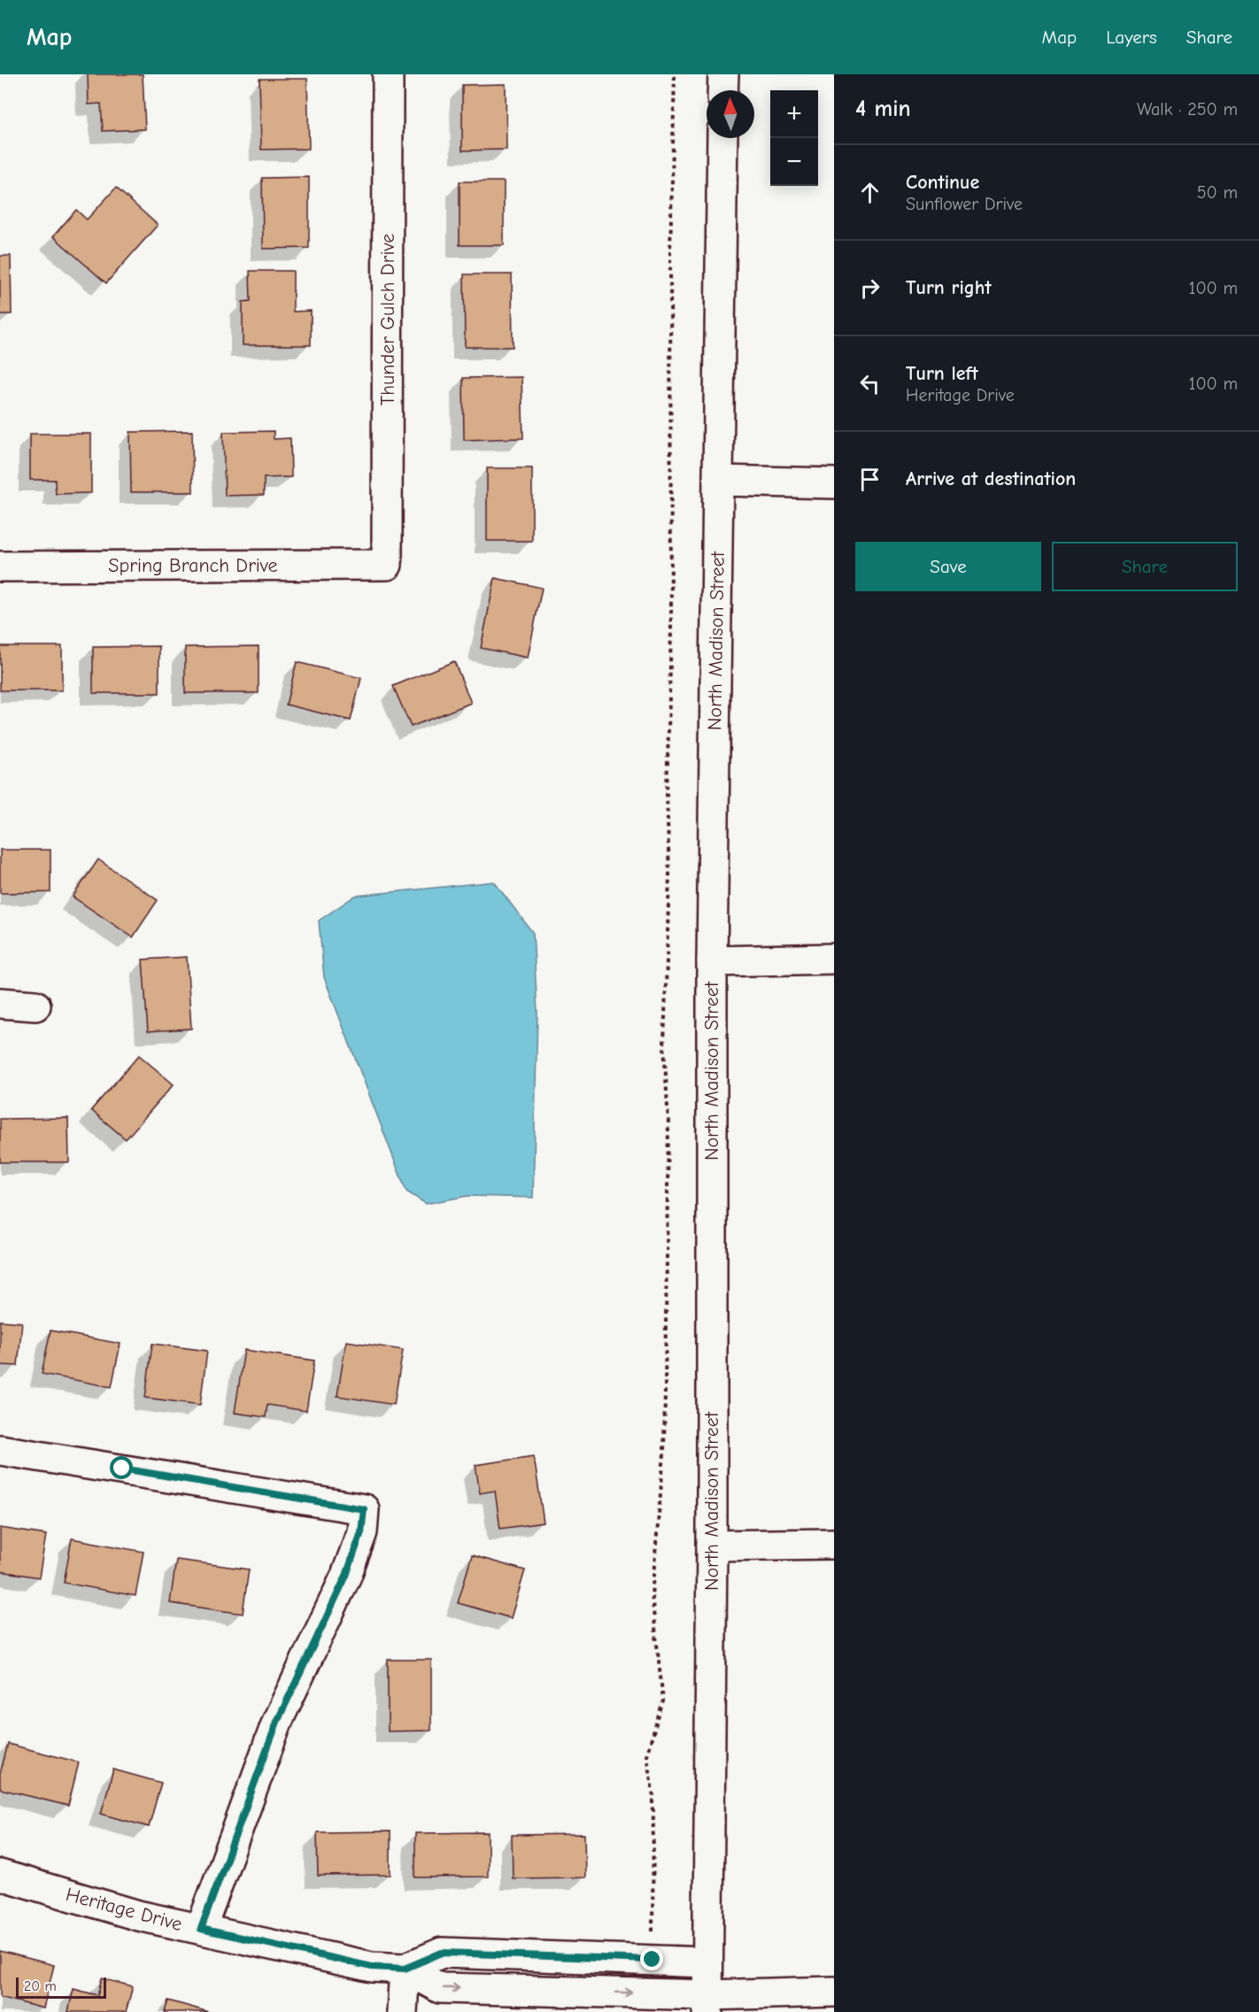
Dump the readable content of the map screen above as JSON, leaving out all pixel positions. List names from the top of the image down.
{
  "streets": {
    "street": [
      "Thunder Gulch Drive",
      "Spring Branch Drive",
      "North Madison Street",
      "Heritage Drive"
    ]
  },
  "crossings": [
    ["Thunder Gulch Drive", "Spring Branch Drive"],
    ["North Madison Street", "Heritage Drive"]
  ],
  "scale_bar": "20 m",
  "north": "top",
  "page": {
    "header": "Map",
    "nav": ["Map", "Layers", "Share"],
    "heading": ["4 min", "Walk · 250 m"],
    "map_buttons": ["+", "−"],
    "list": [
      ["Continue", "Sunflower Drive", "50 m"],
      ["Turn right", "100 m"],
      ["Turn left", "Heritage Drive", "100 m"],
      "Arrive at destination"
    ],
    "buttons": ["Save", "Share"],
    "scale": "20 m"
  }
}
